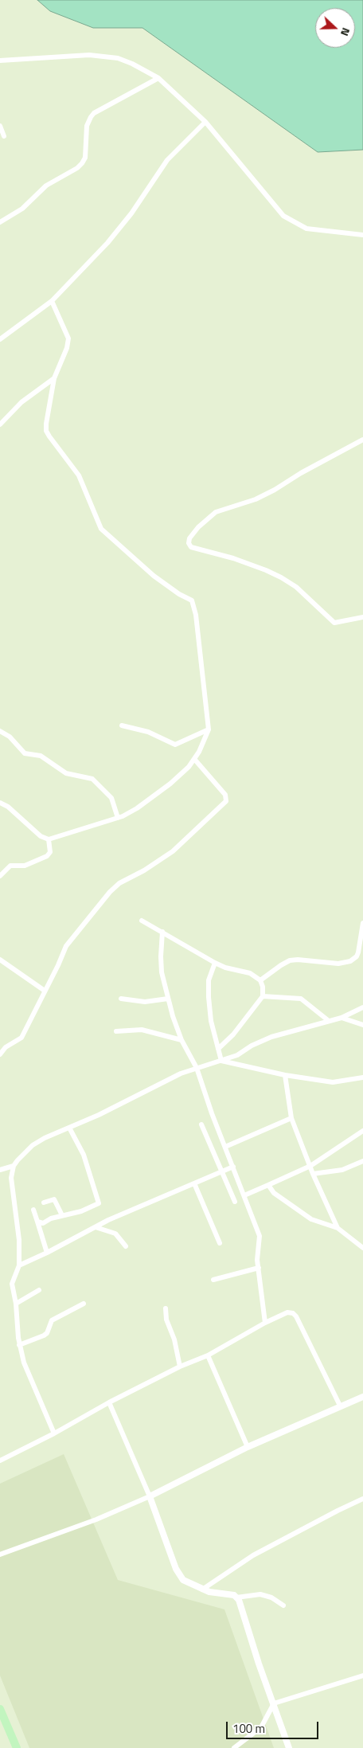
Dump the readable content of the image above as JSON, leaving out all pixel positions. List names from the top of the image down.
{
  "scale_bar": "100 m",
  "north": "right"
}
